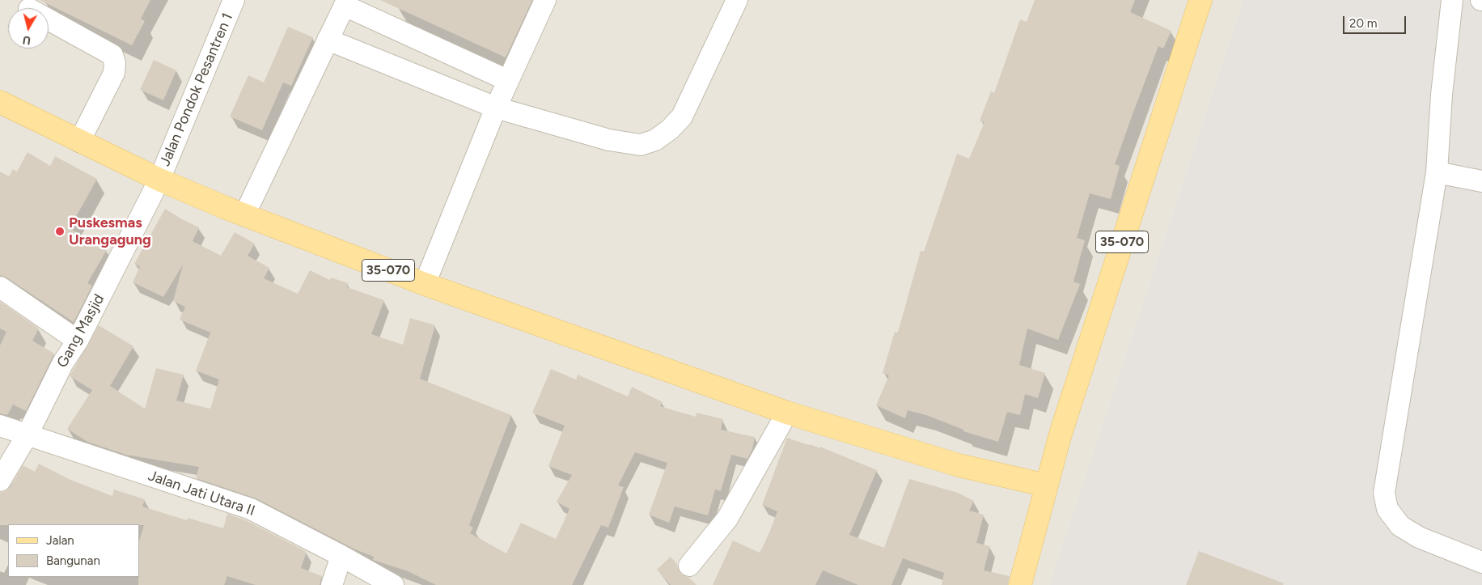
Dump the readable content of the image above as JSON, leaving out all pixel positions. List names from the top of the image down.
{
  "streets": {
    "main road": ["35-070"],
    "street": ["Jalan Pondok Pesantren 1", "Gang Masjid", "Jalan Jati Utara II"]
  },
  "crossings": [
    ["Jalan Pondok Pesantren 1", "35-070"],
    ["Jalan Pondok Pesantren 1", "Gang Masjid"],
    ["35-070", "Gang Masjid"],
    ["Gang Masjid", "Jalan Jati Utara II"]
  ],
  "places": ["Puskesmas Urangagung"],
  "legend": ["Jalan", "Bangunan"],
  "scale_bar": "20 m",
  "north": "bottom"
}
